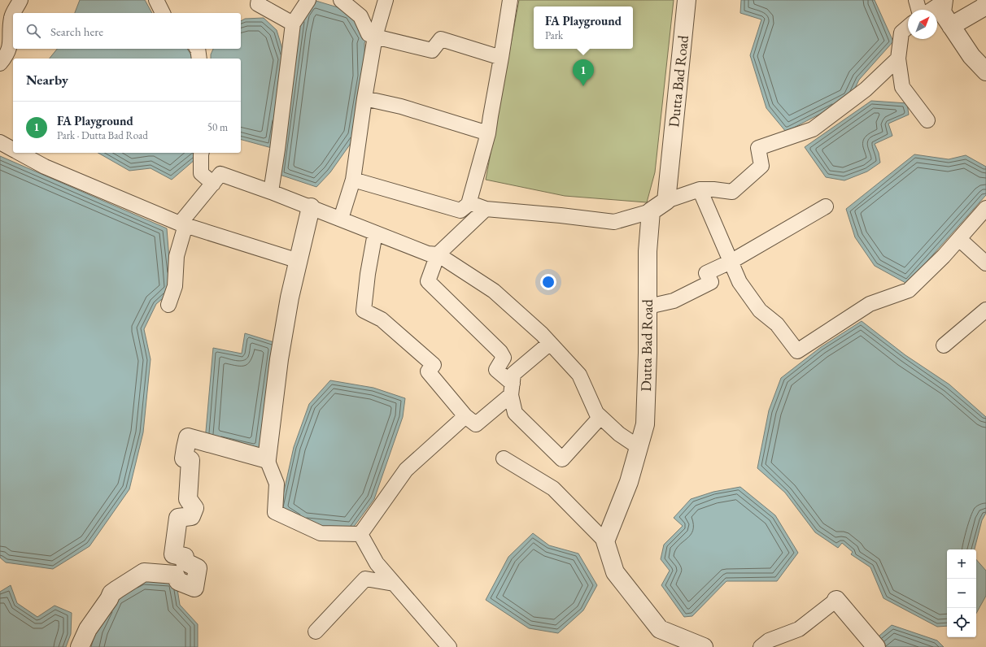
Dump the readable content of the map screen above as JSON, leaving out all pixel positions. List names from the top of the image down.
{
  "streets": {
    "street": ["Dutta Bad Road"]
  },
  "north": "top right",
  "page": {
    "popup": ["FA Playground", "Park"],
    "search": "Search here",
    "heading": "Nearby",
    "pins": "1",
    "list": [
      {
        "mark": "1",
        "name": "FA Playground",
        "note": "Park · Dutta Bad Road",
        "value": "50 m"
      }
    ],
    "map_buttons": ["+", "−"]
  }
}
